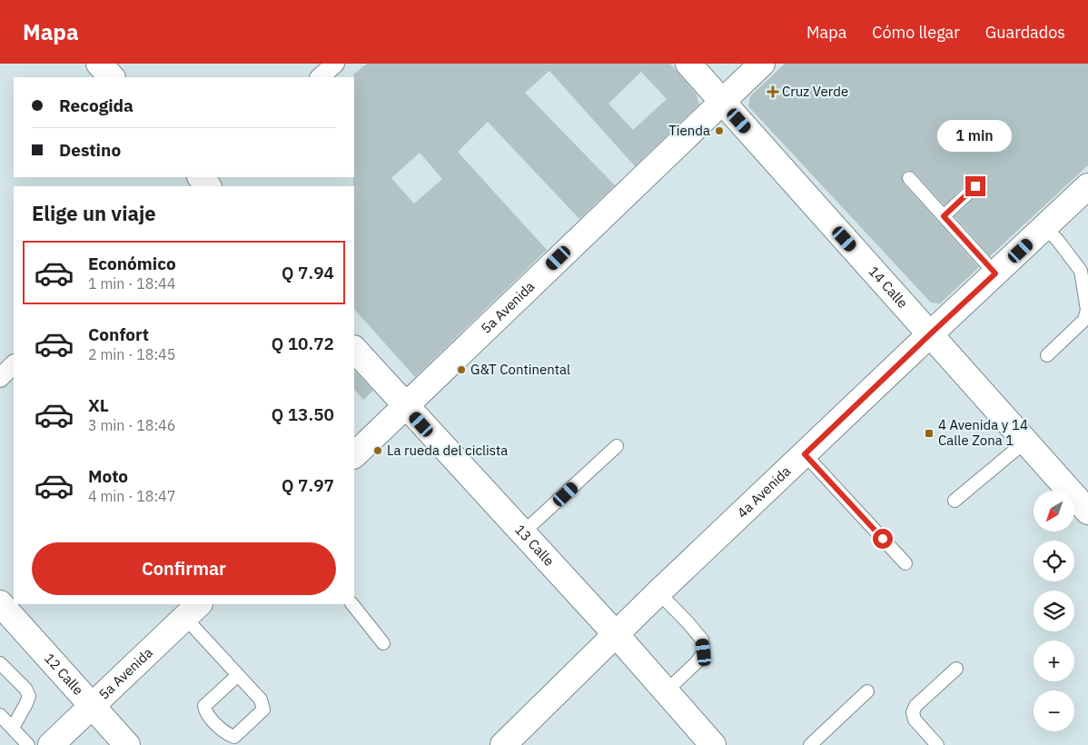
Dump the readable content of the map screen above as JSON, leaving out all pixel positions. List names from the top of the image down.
{
  "streets": {
    "street": [
      "14 Calle",
      "5a Avenida",
      "4a Avenida",
      "13 Calle",
      "12 Calle"
    ]
  },
  "crossings": [
    ["14 Calle", "5a Avenida"],
    ["14 Calle", "4a Avenida"],
    ["5a Avenida", "13 Calle"],
    ["5a Avenida", "12 Calle"],
    ["4a Avenida", "13 Calle"]
  ],
  "places": {
    "health": ["Cruz Verde"],
    "other": ["Tienda", "G&T Continental", "La rueda del ciclista"],
    "transit": ["4 Avenida y 14 Calle Zona 1"]
  },
  "north": "bottom left",
  "page": {
    "header": "Mapa",
    "nav": ["Mapa", "Cómo llegar", "Guardados"],
    "banner": ["Recogida", "Destino"],
    "bubble": "1 min",
    "heading": "Elige un viaje",
    "list": [
      {
        "name": "Económico",
        "note": "1 min · 18:44",
        "value": "Q 7.94"
      },
      {
        "name": "Confort",
        "note": "2 min · 18:45",
        "value": "Q 10.72"
      },
      {
        "name": "XL",
        "note": "3 min · 18:46",
        "value": "Q 13.50"
      },
      {
        "name": "Moto",
        "note": "4 min · 18:47",
        "value": "Q 7.97"
      }
    ],
    "map_buttons": ["+", "−"],
    "buttons": "Confirmar"
  }
}
